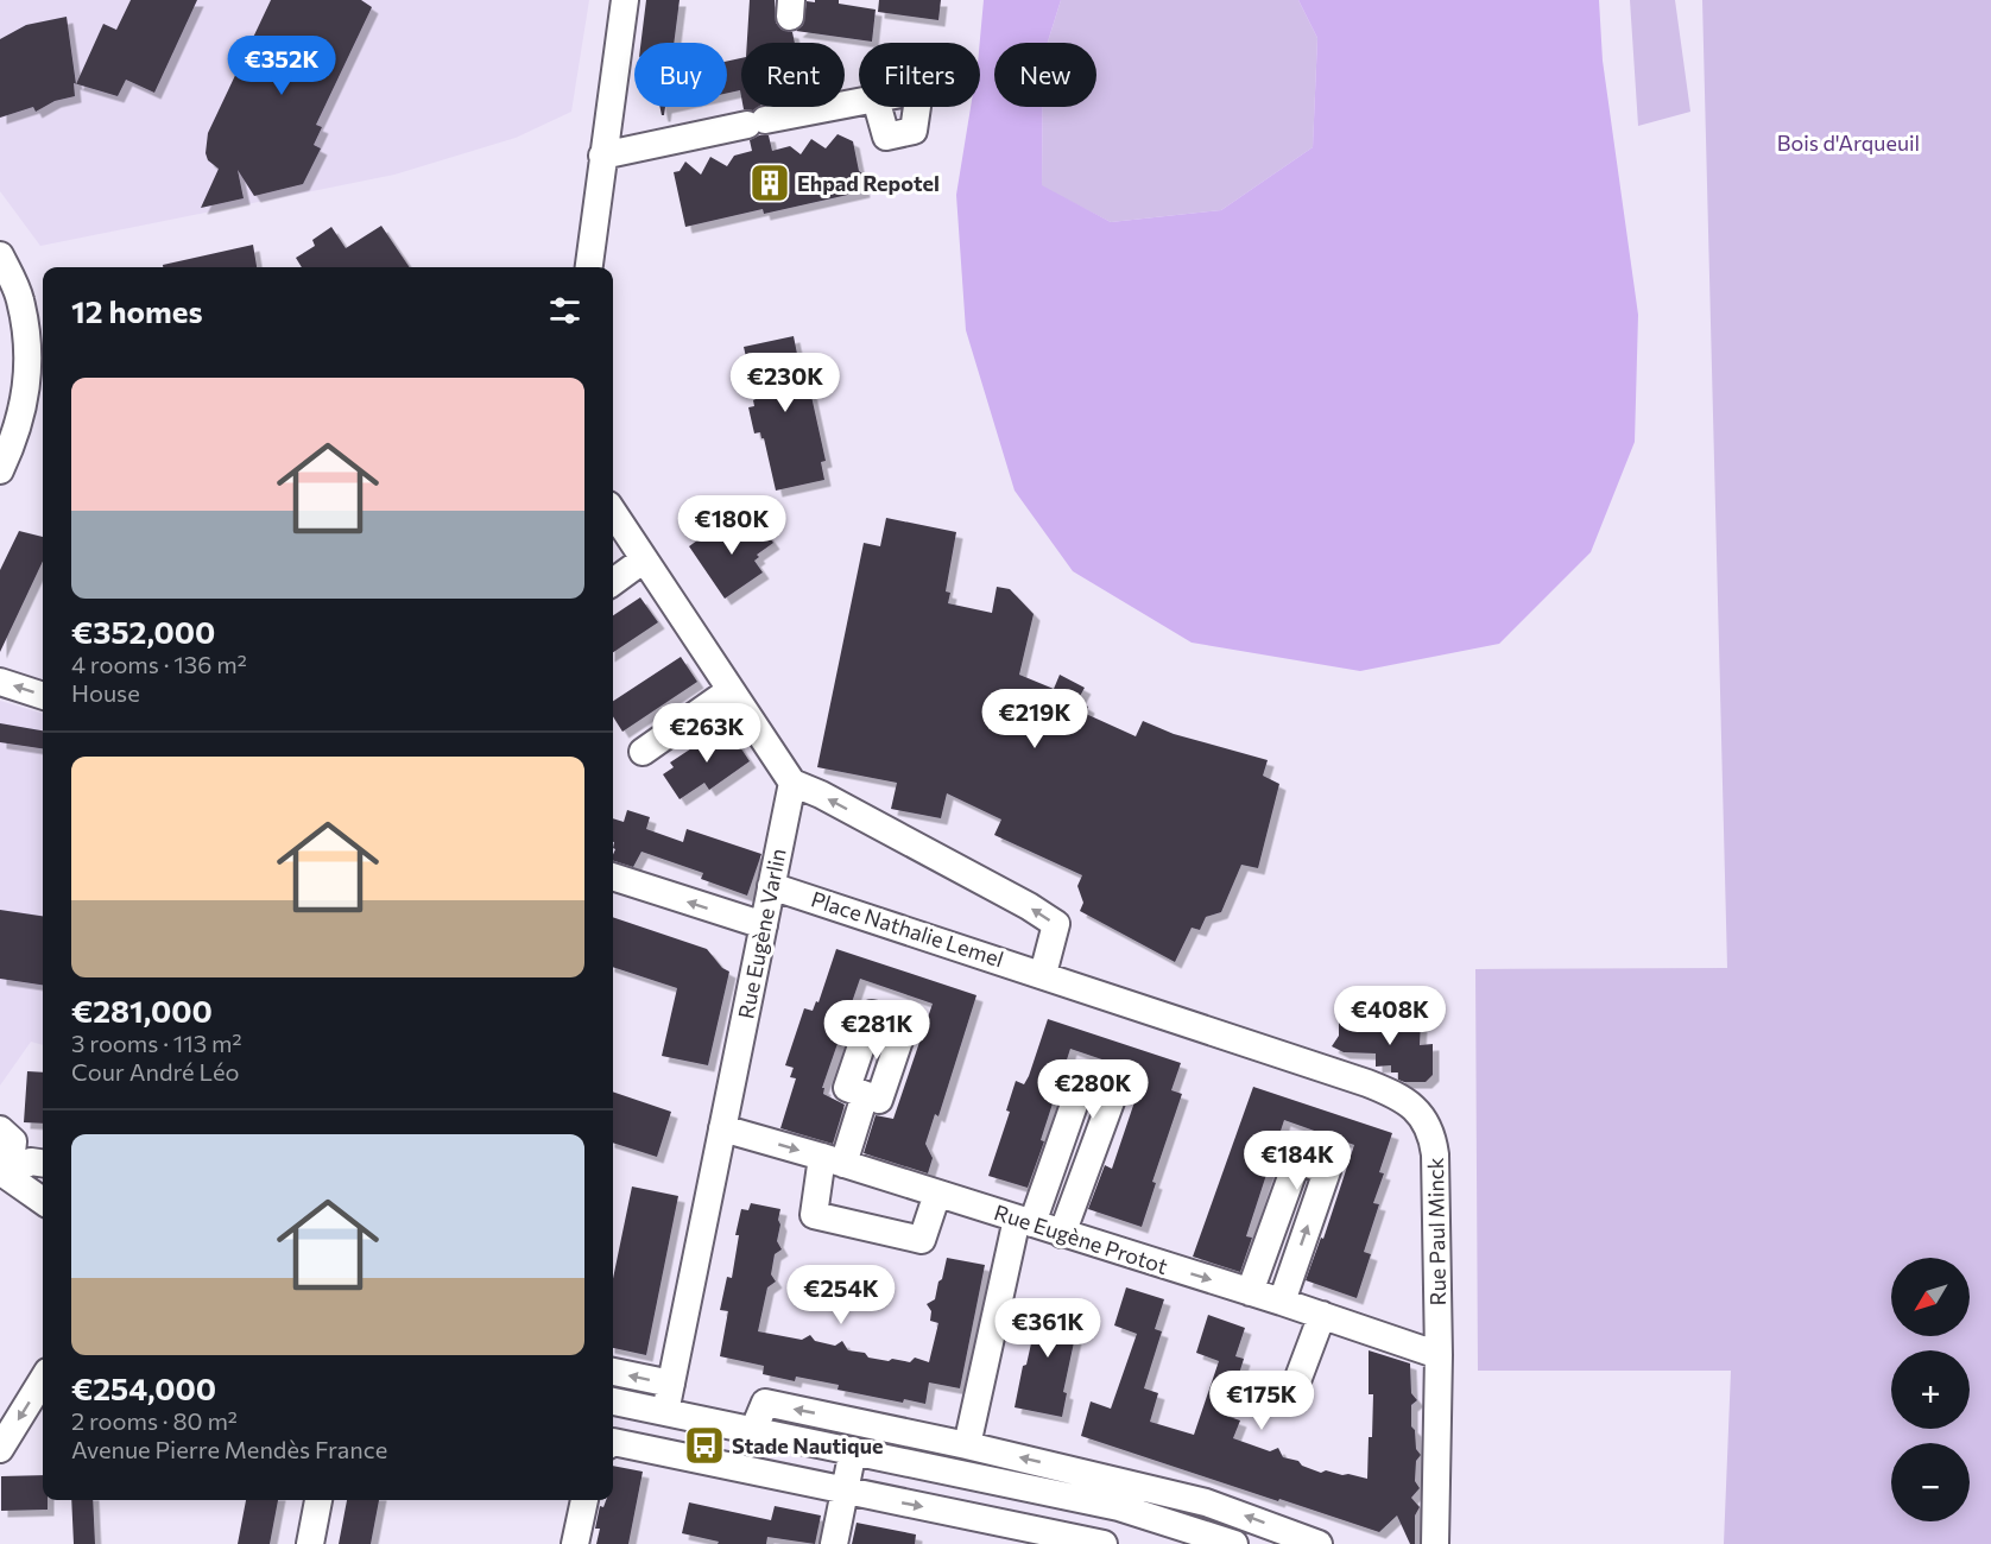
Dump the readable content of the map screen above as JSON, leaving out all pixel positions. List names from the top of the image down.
{
  "streets": {
    "street": [
      "Place Nathalie Lemel",
      "Rue Eugène Varlin",
      "Rue Paul Minck",
      "Rue Eugène Protot"
    ]
  },
  "crossings": [
    ["Place Nathalie Lemel", "Rue Eugène Varlin"],
    ["Place Nathalie Lemel", "Rue Paul Minck"],
    ["Rue Eugène Varlin", "Rue Eugène Protot"],
    ["Rue Paul Minck", "Rue Eugène Protot"]
  ],
  "parks": ["Bois d'Arqueuil"],
  "places": {
    "building": ["Ehpad Repotel"],
    "bus stop": ["Stade Nautique"]
  },
  "north": "bottom left",
  "page": {
    "price": [
      "€352K",
      "€230K",
      "€180K",
      "€219K",
      "€263K",
      "€408K",
      "€281K",
      "€280K",
      "€184K",
      "€254K",
      "€361K",
      "€175K"
    ],
    "chip": [
      "Buy",
      "Rent",
      "Filters",
      "New"
    ],
    "heading": "12 homes",
    "list": [
      {
        "name": "€352,000",
        "note": "4 rooms · 136 m² · House"
      },
      {
        "name": "€281,000",
        "note": "3 rooms · 113 m² · Cour André Léo"
      },
      {
        "name": "€254,000",
        "note": "2 rooms · 80 m² · Avenue Pierre Mendès France"
      }
    ],
    "map_buttons": ["+", "−"]
  }
}
